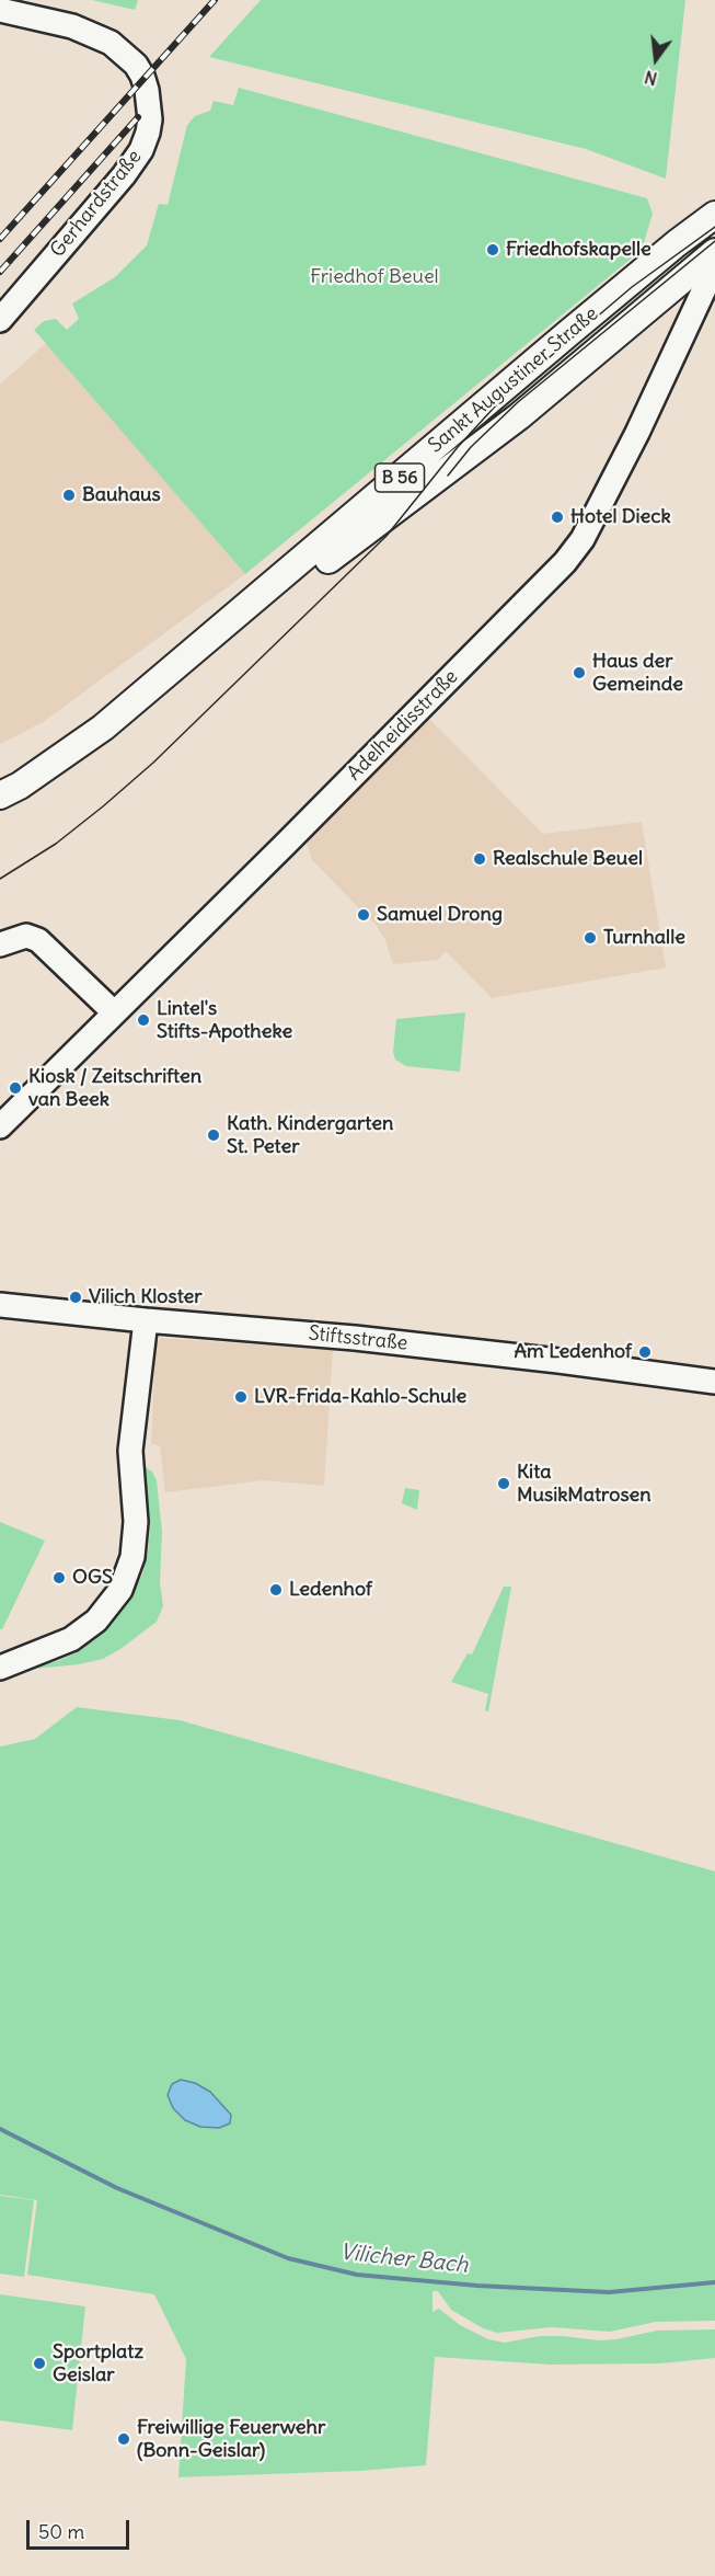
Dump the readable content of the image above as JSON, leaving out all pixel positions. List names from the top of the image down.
{
  "streets": {
    "main road": ["Sankt Augustiner Straße", "B 56"],
    "street": ["Gerhardstraße", "Adelheidisstraße", "Stiftsstraße"]
  },
  "water": ["Vilicher Bach"],
  "parks": ["Friedhof Beuel"],
  "places": [
    "Friedhofskapelle",
    "Bauhaus",
    "Hotel Dieck",
    "Haus der Gemeinde",
    "Realschule Beuel",
    "Samuel Drong",
    "Turnhalle",
    "Lintel's Stifts-Apotheke",
    "Kiosk / Zeitschriften van Beek",
    "Kath. Kindergarten St. Peter",
    "Vilich Kloster",
    "Am Ledenhof",
    "LVR-Frida-Kahlo-Schule",
    "Kita MusikMatrosen",
    "OGS",
    "Ledenhof",
    "Sportplatz Geislar",
    "Freiwillige Feuerwehr (Bonn-Geislar)"
  ],
  "scale_bar": "50 m",
  "north": "bottom"
}
